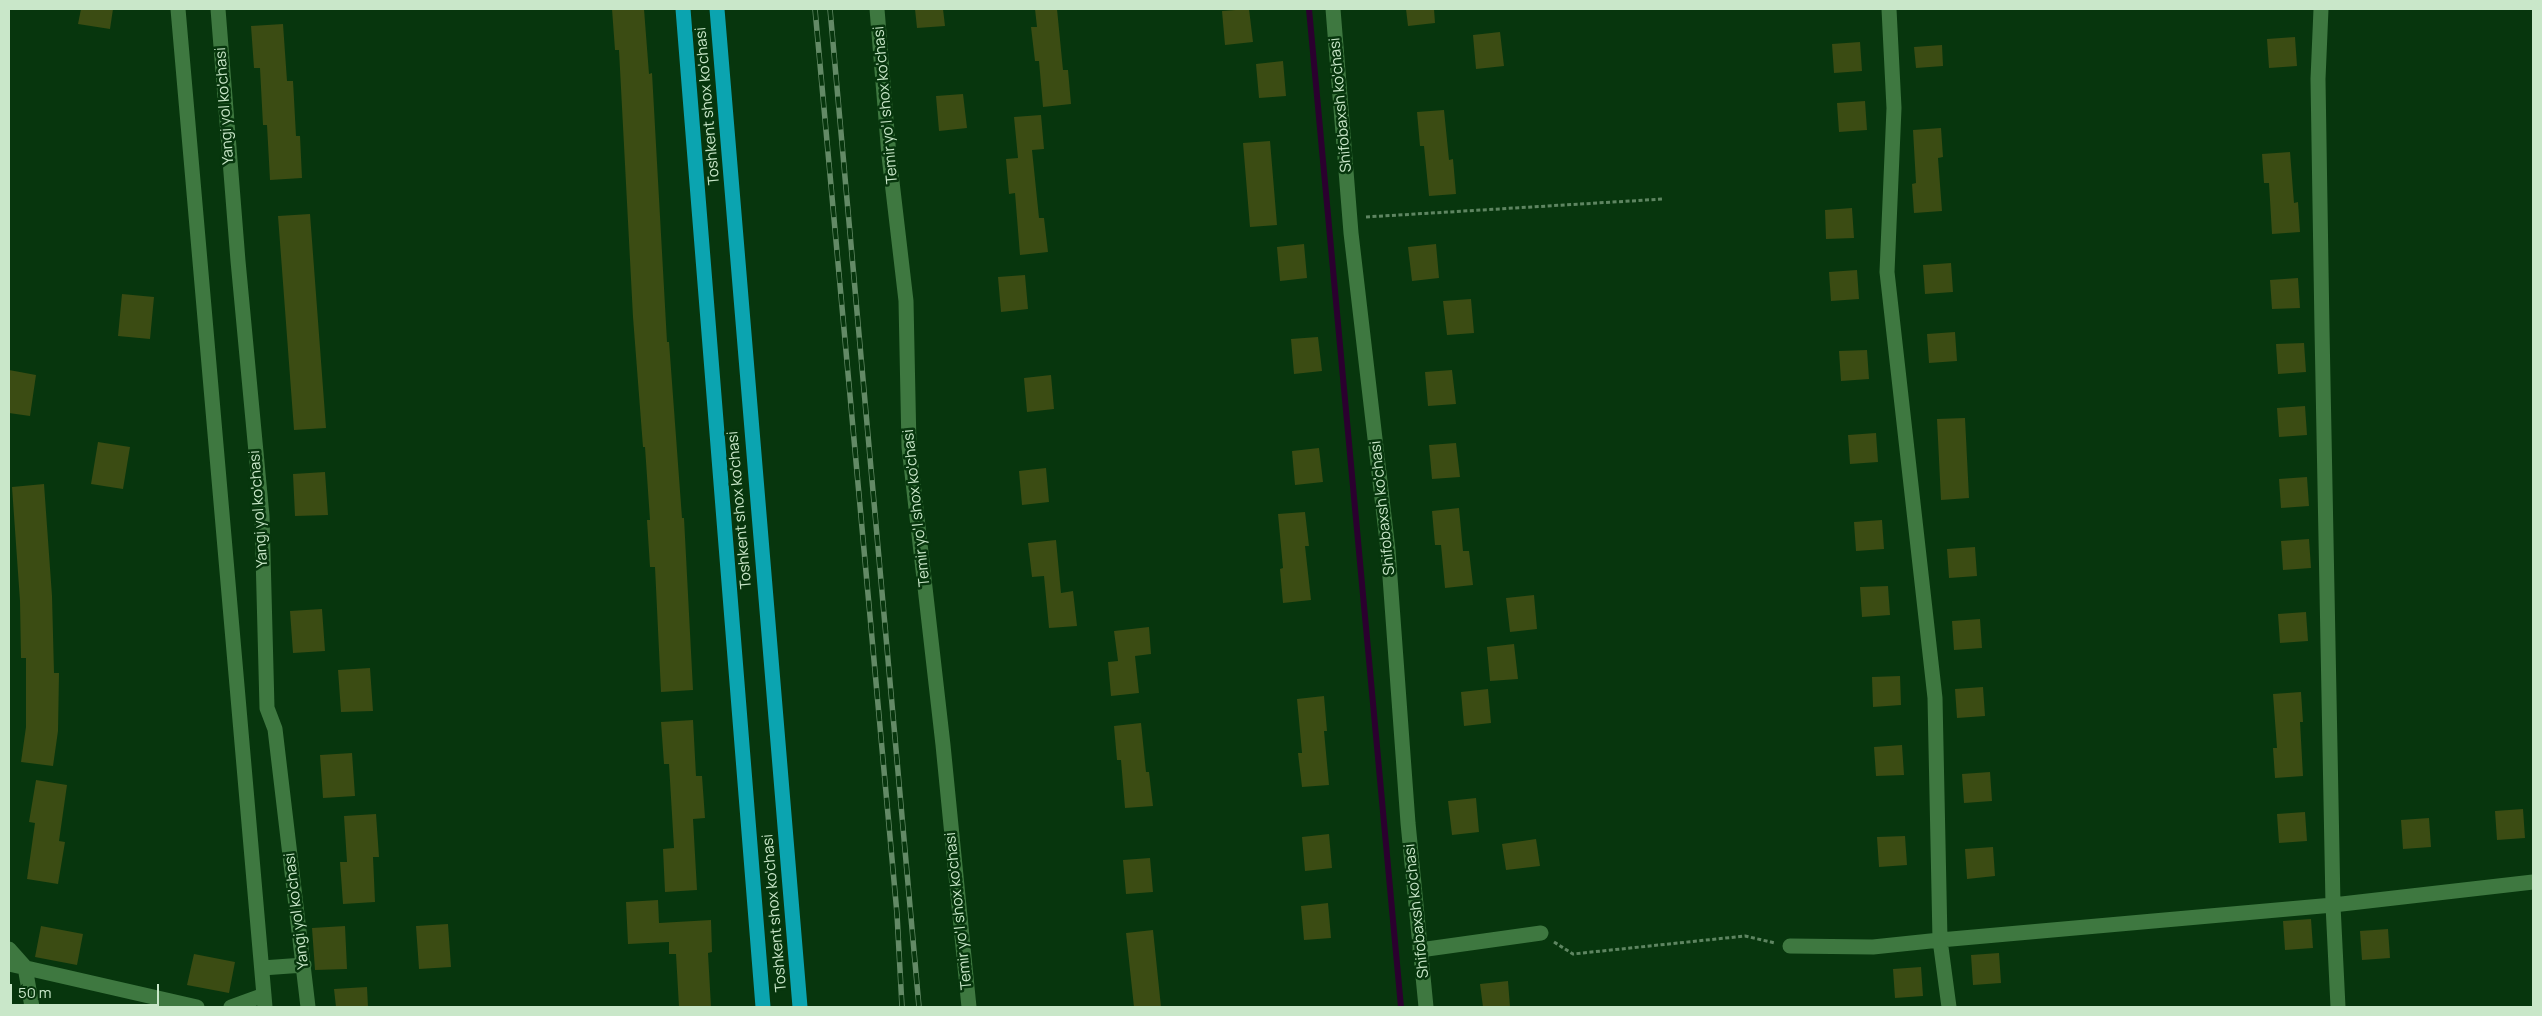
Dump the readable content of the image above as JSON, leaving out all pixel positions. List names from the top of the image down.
{
  "streets": {
    "highway": ["Toshkent shox ko'chasi"],
    "street": ["Temir yo'l shox ko'chasi", "Shifobaxsh ko'chasi", "Yangi yol ko'chasi"]
  },
  "scale_bar": "50 m"
}
